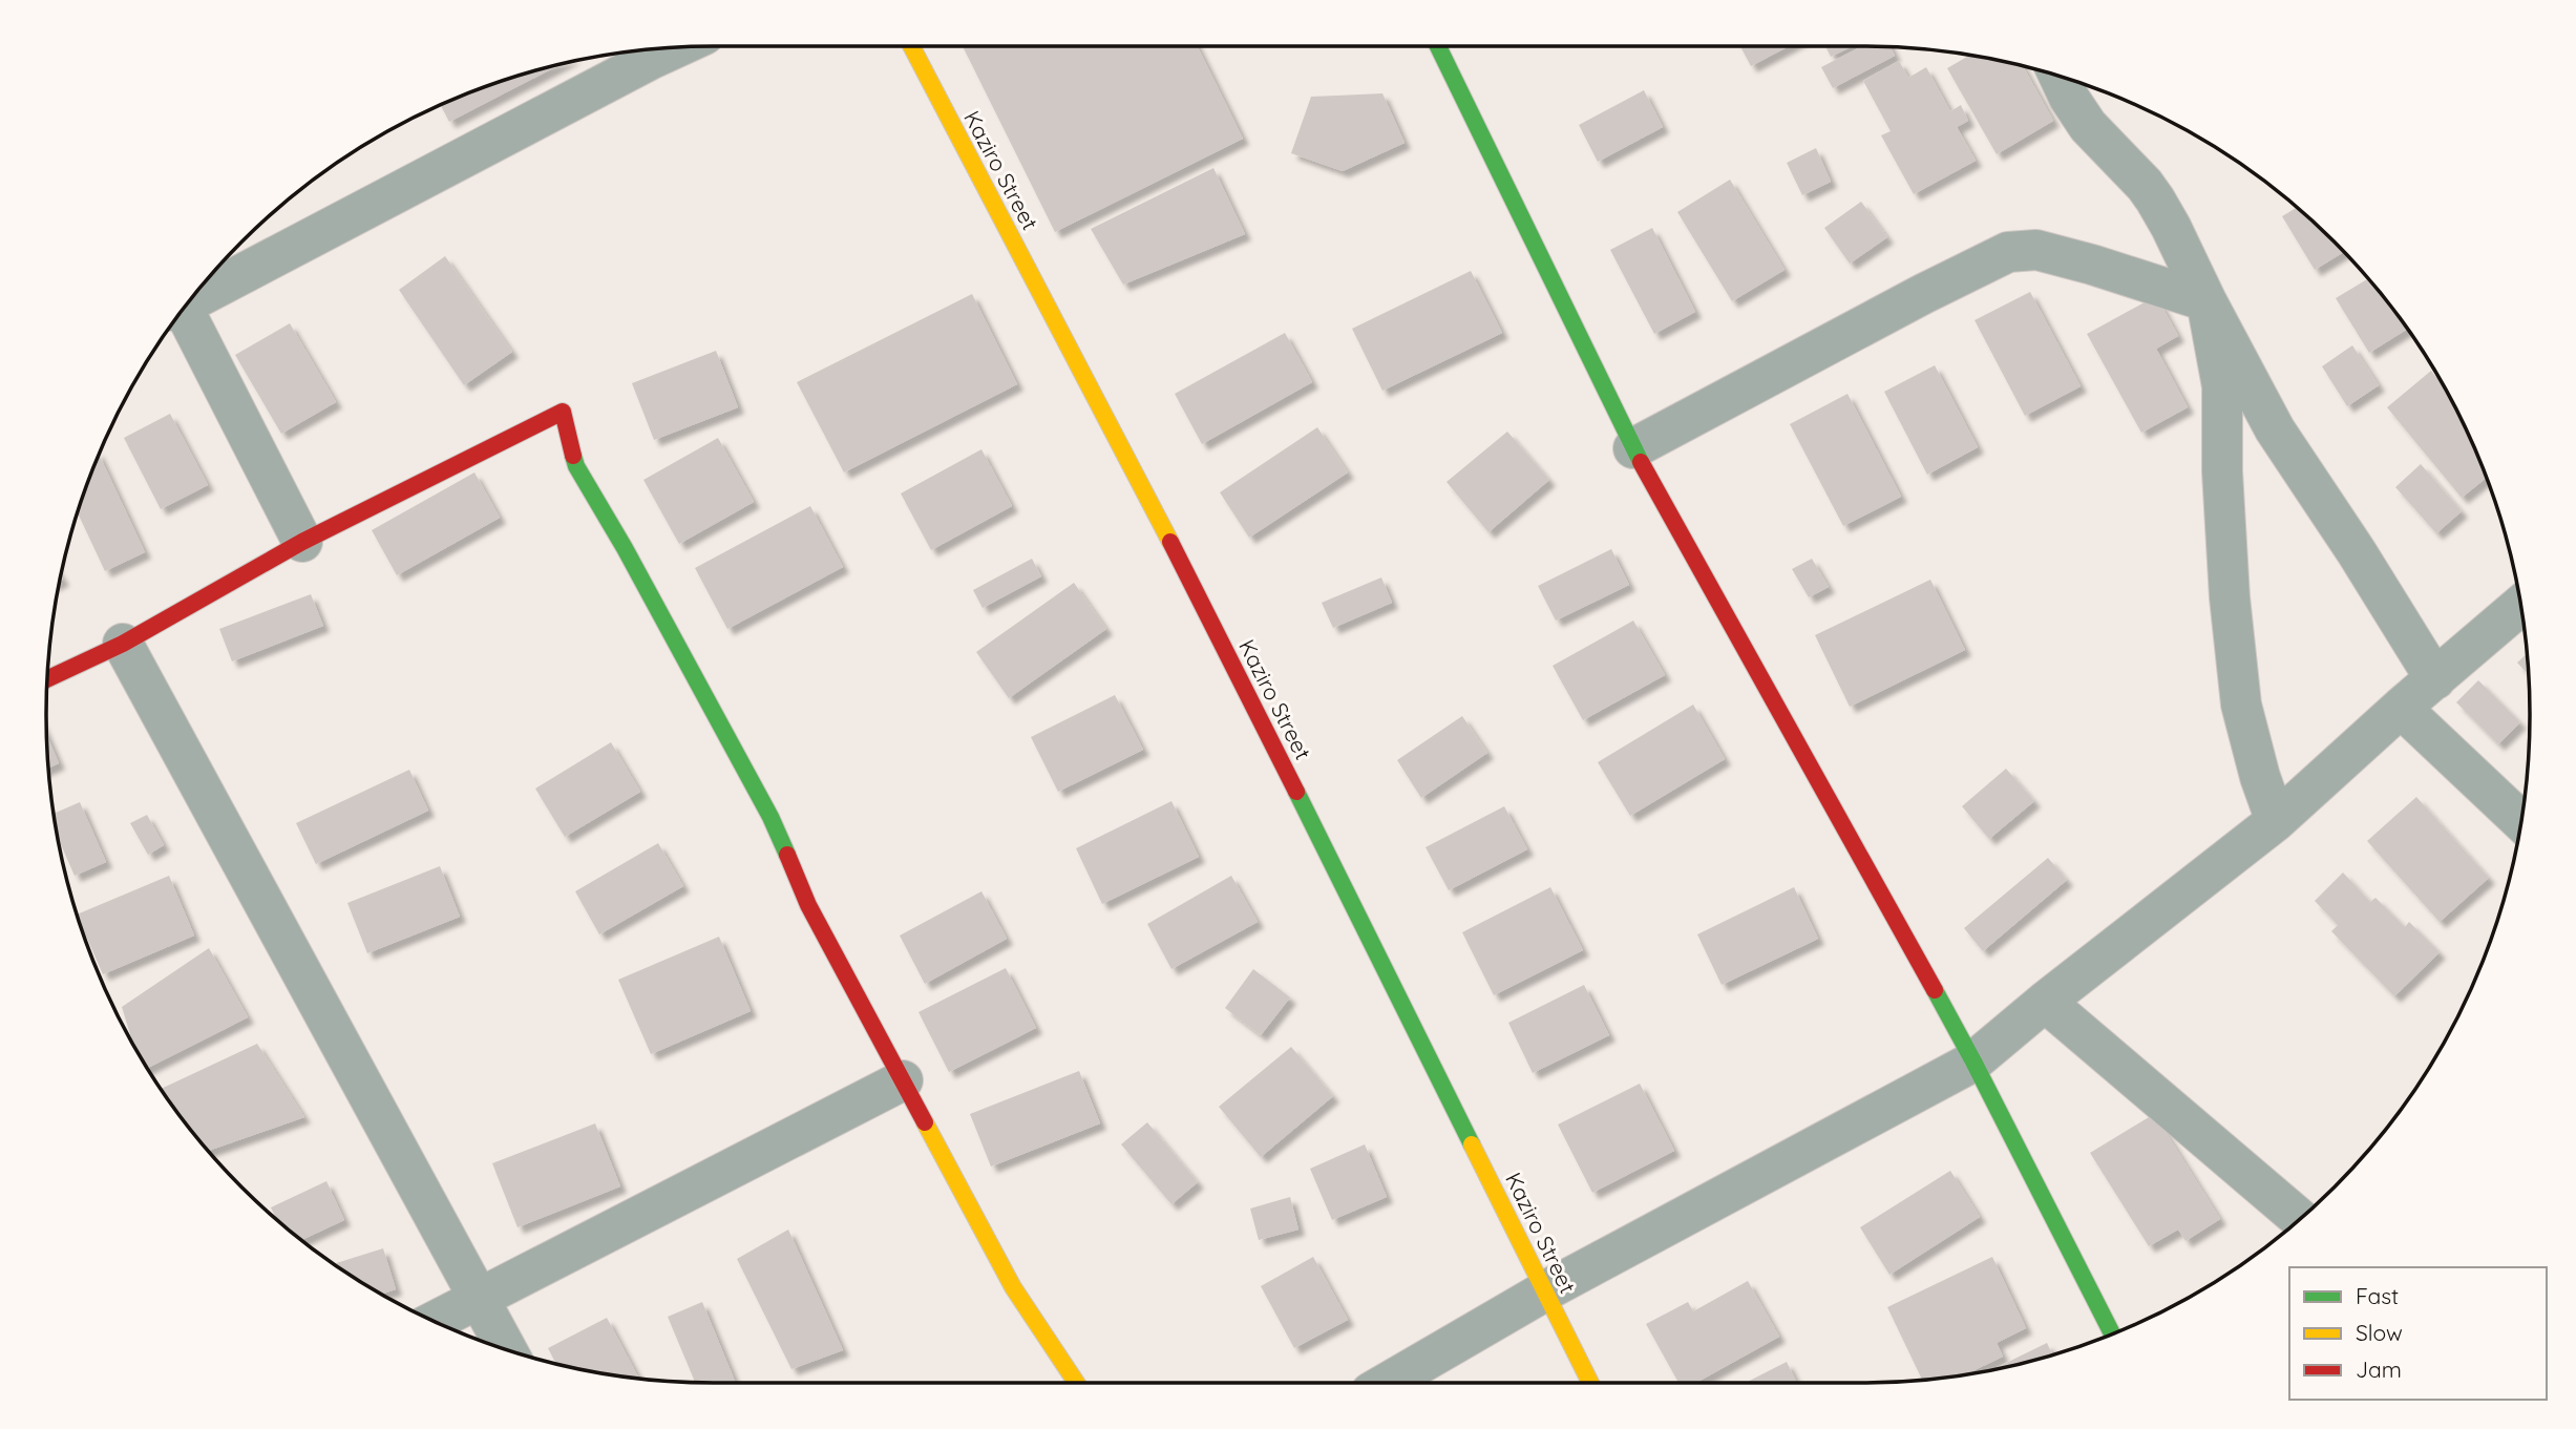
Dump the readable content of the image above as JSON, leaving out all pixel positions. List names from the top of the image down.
{
  "streets": {
    "street": ["Kaziro Street"]
  },
  "legend": ["Fast", "Slow", "Jam"]
}
